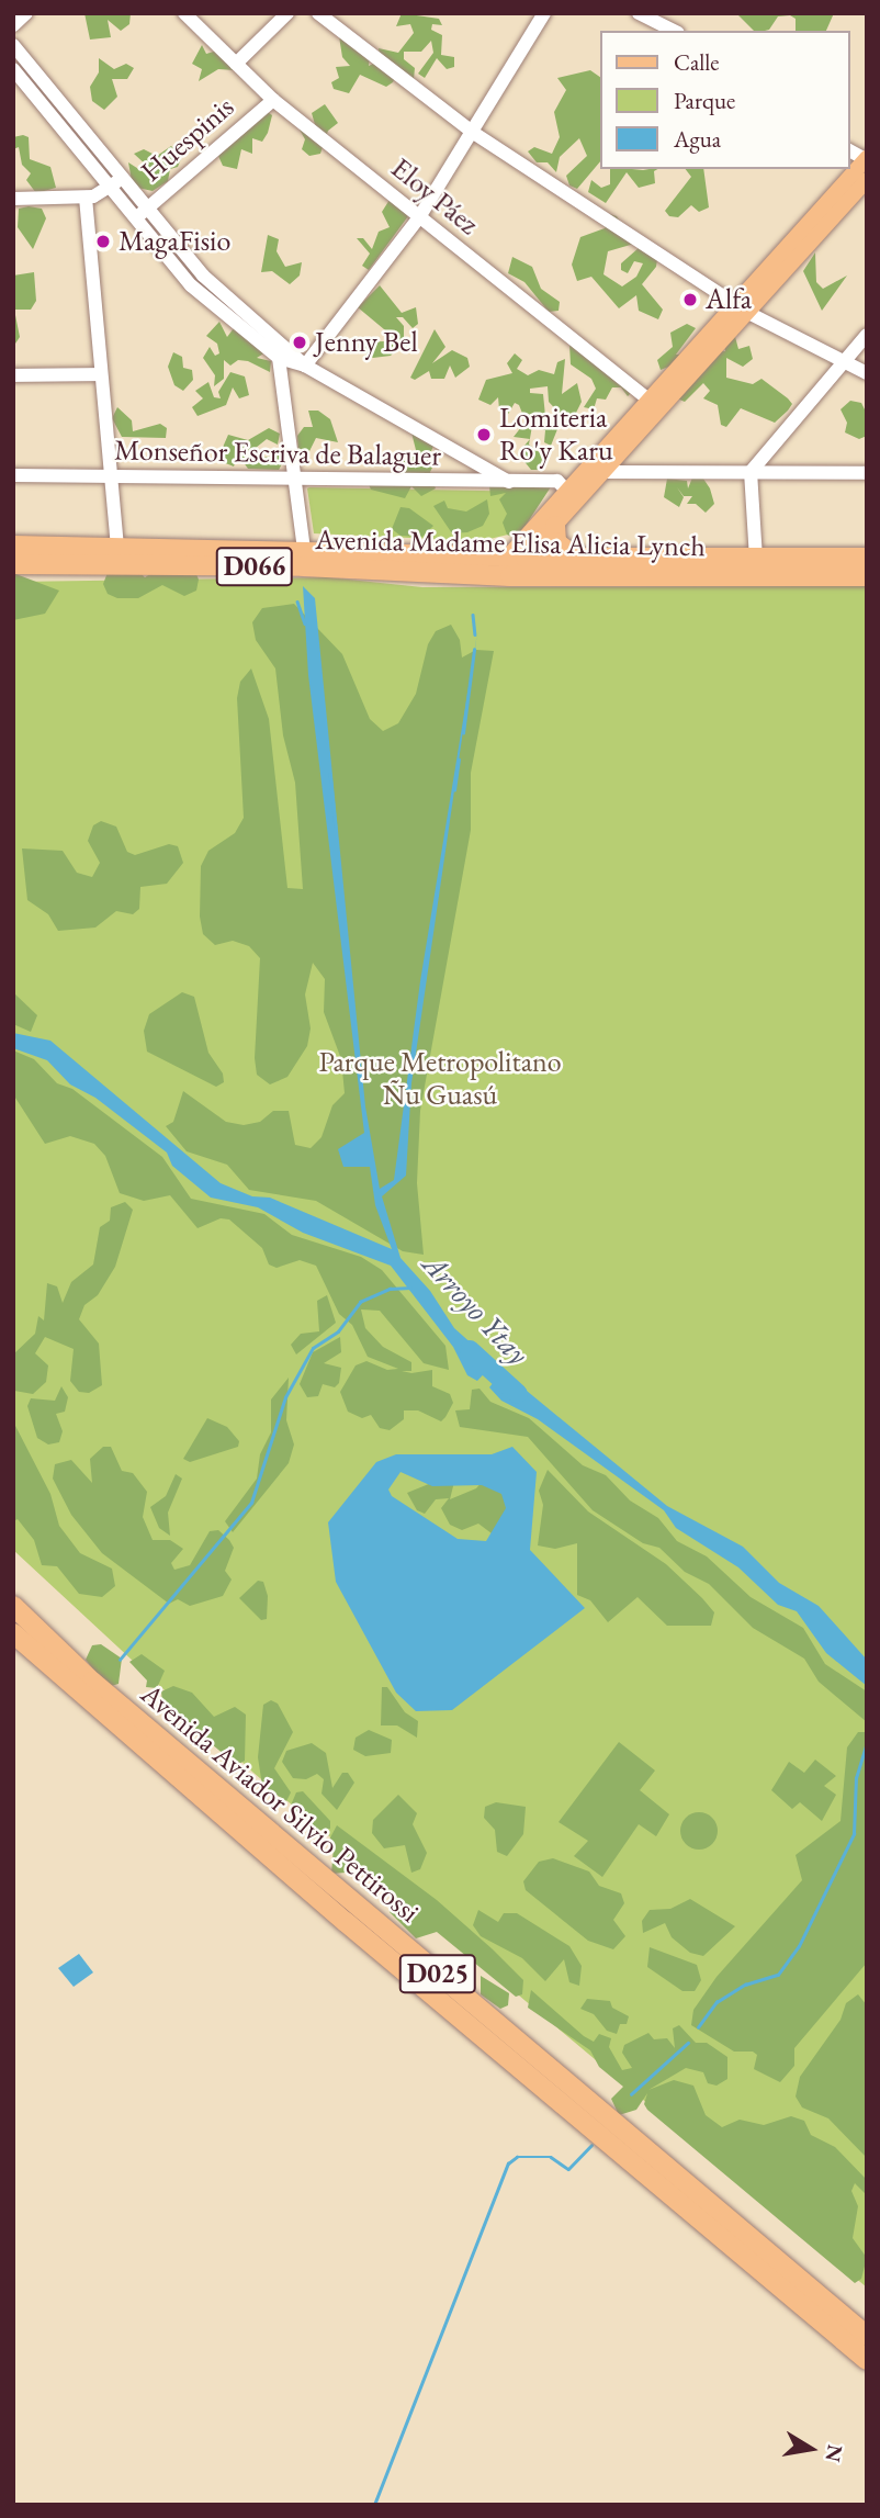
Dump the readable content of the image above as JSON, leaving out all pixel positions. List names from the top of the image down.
{
  "streets": {
    "highway": [
      "Avenida Madame Elisa Alicia Lynch",
      "D066",
      "Avenida Aviador Silvio Pettirossi",
      "D025"
    ],
    "street": ["Huespinis", "Eloy Páez", "Monseñor Escriva de Balaguer"]
  },
  "crossings": [
    ["Huespinis", "Eloy Páez"]
  ],
  "water": ["Arroyo Ytay"],
  "parks": ["Parque Metropolitano Ñu Guasú"],
  "places": [
    "MagaFisio",
    "Alfa",
    "Jenny Bel",
    "Lomiteria Ro'y Karu"
  ],
  "legend": ["Calle", "Parque", "Agua"],
  "north": "right"
}
